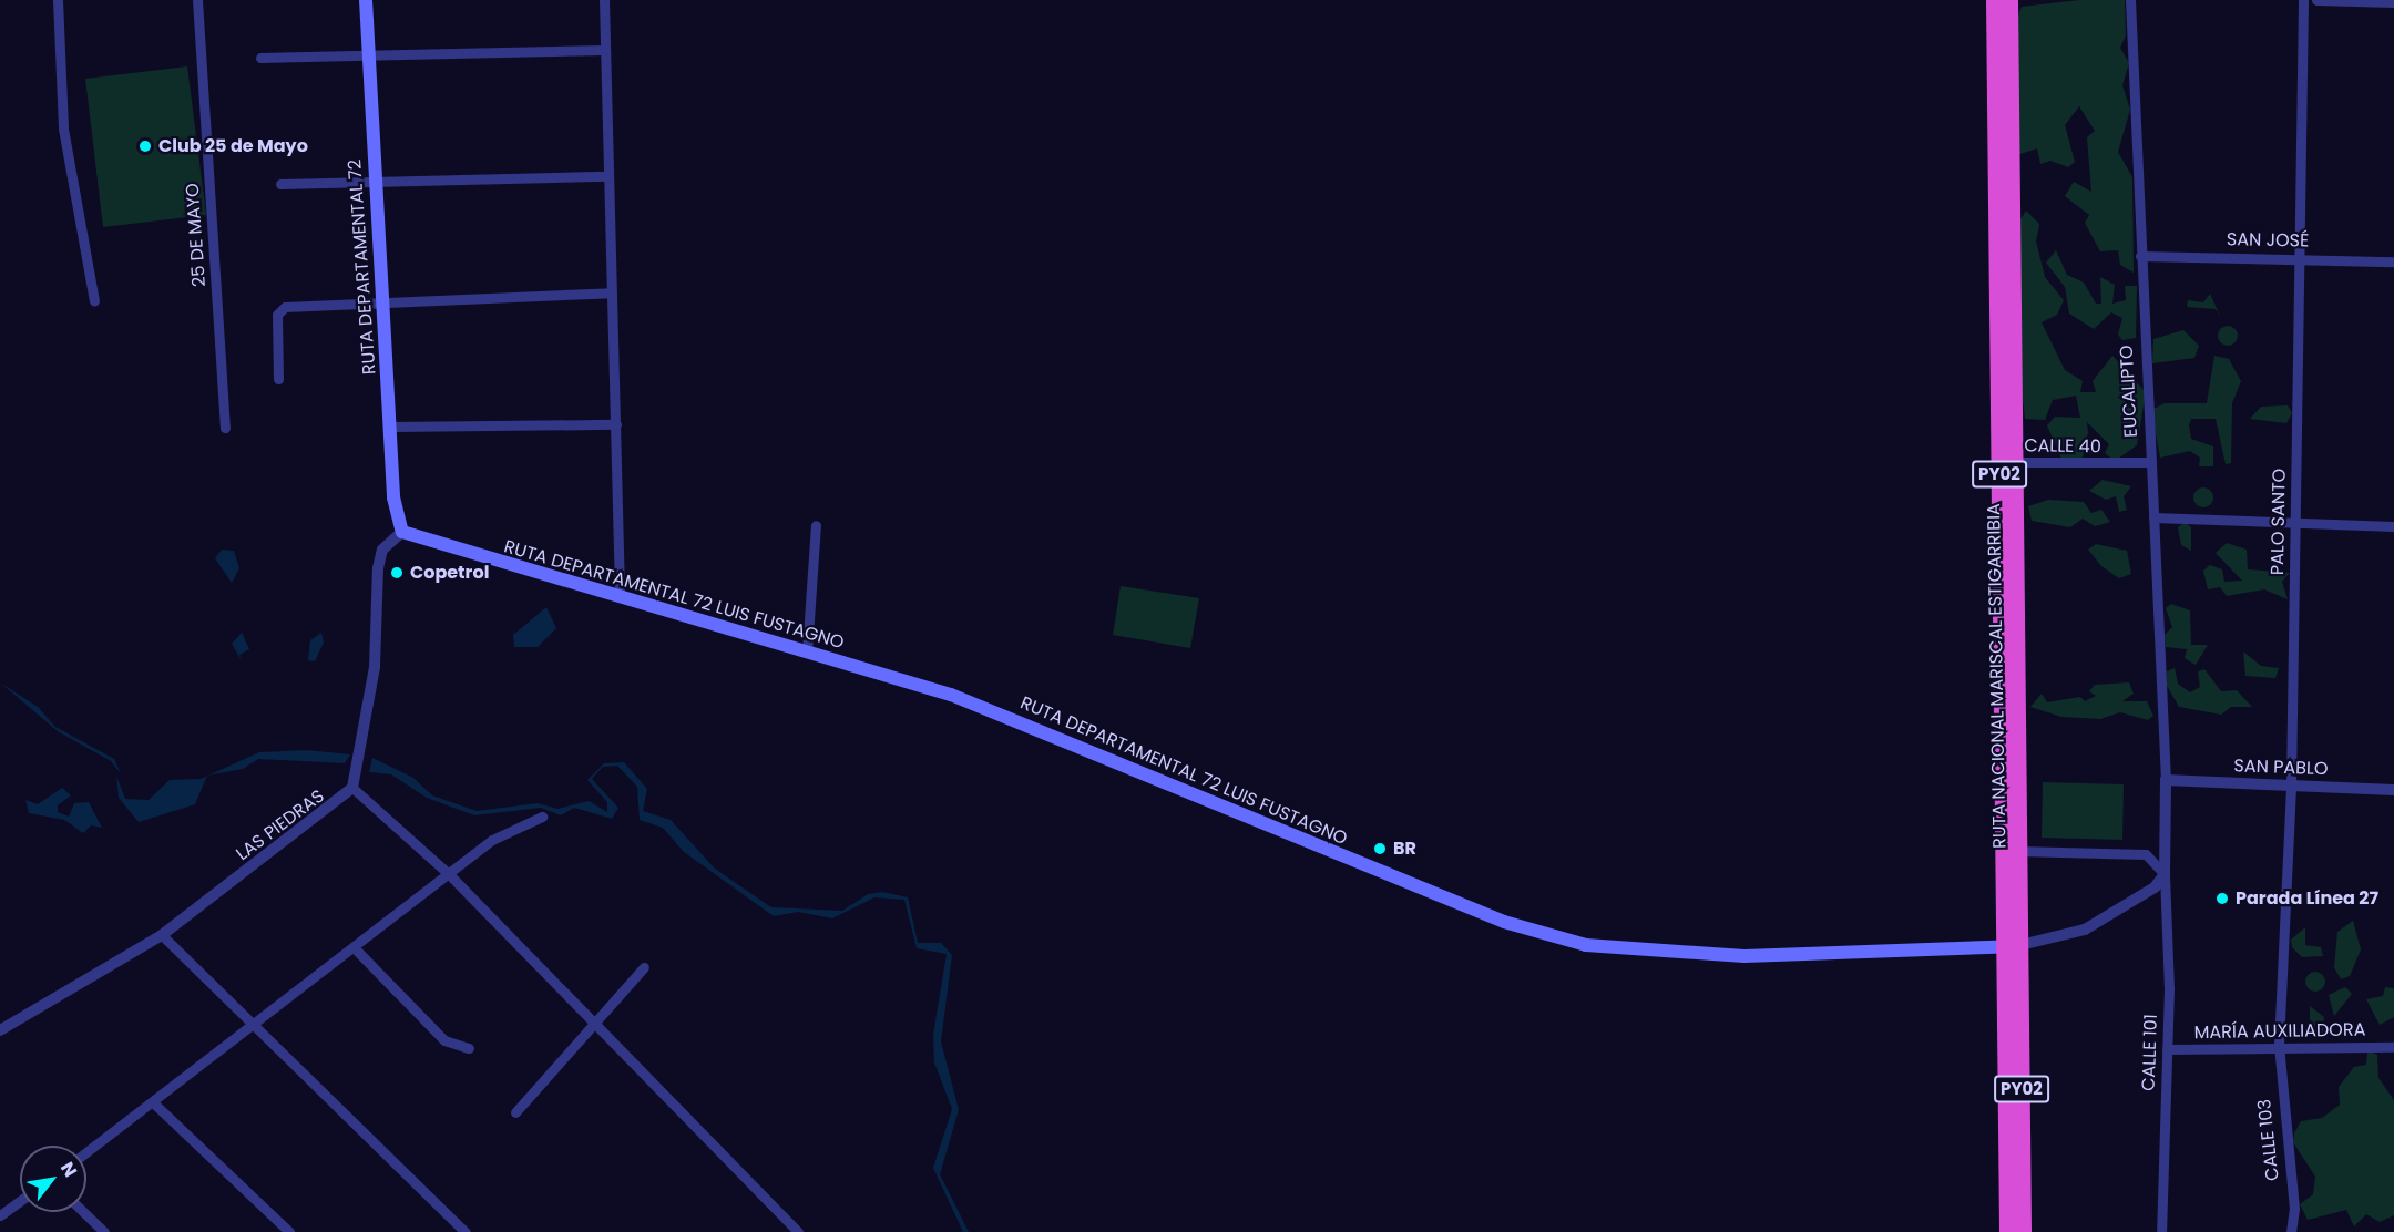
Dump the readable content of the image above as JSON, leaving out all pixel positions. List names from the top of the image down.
{
  "streets": {
    "highway": ["PY02", "RUTA NACIONAL MARISCAL ESTIGARRIBIA"],
    "main road": ["RUTA DEPARTAMENTAL 72", "RUTA DEPARTAMENTAL 72 LUIS FUSTAGNO"],
    "street": [
      "25 DE MAYO",
      "SAN JOSÉ",
      "EUCALIPTO",
      "CALLE 40",
      "PALO SANTO",
      "SAN PABLO",
      "LAS PIEDRAS",
      "MARÍA AUXILIADORA",
      "CALLE 101",
      "CALLE 103"
    ]
  },
  "crossings": [
    ["SAN JOSÉ", "EUCALIPTO"],
    ["SAN JOSÉ", "PALO SANTO"],
    ["RUTA DEPARTAMENTAL 72", "RUTA DEPARTAMENTAL 72 LUIS FUSTAGNO"],
    ["EUCALIPTO", "CALLE 40"],
    ["EUCALIPTO", "SAN PABLO"],
    ["CALLE 40", "RUTA NACIONAL MARISCAL ESTIGARRIBIA"],
    ["PALO SANTO", "SAN PABLO"],
    ["PALO SANTO", "MARÍA AUXILIADORA"],
    ["PALO SANTO", "CALLE 103"],
    ["RUTA DEPARTAMENTAL 72 LUIS FUSTAGNO", "RUTA NACIONAL MARISCAL ESTIGARRIBIA"],
    ["MARÍA AUXILIADORA", "CALLE 101"],
    ["MARÍA AUXILIADORA", "CALLE 103"]
  ],
  "places": [
    "Club 25 de Mayo",
    "Copetrol",
    "BR",
    "Parada Línea 27"
  ],
  "north": "top right"
}
